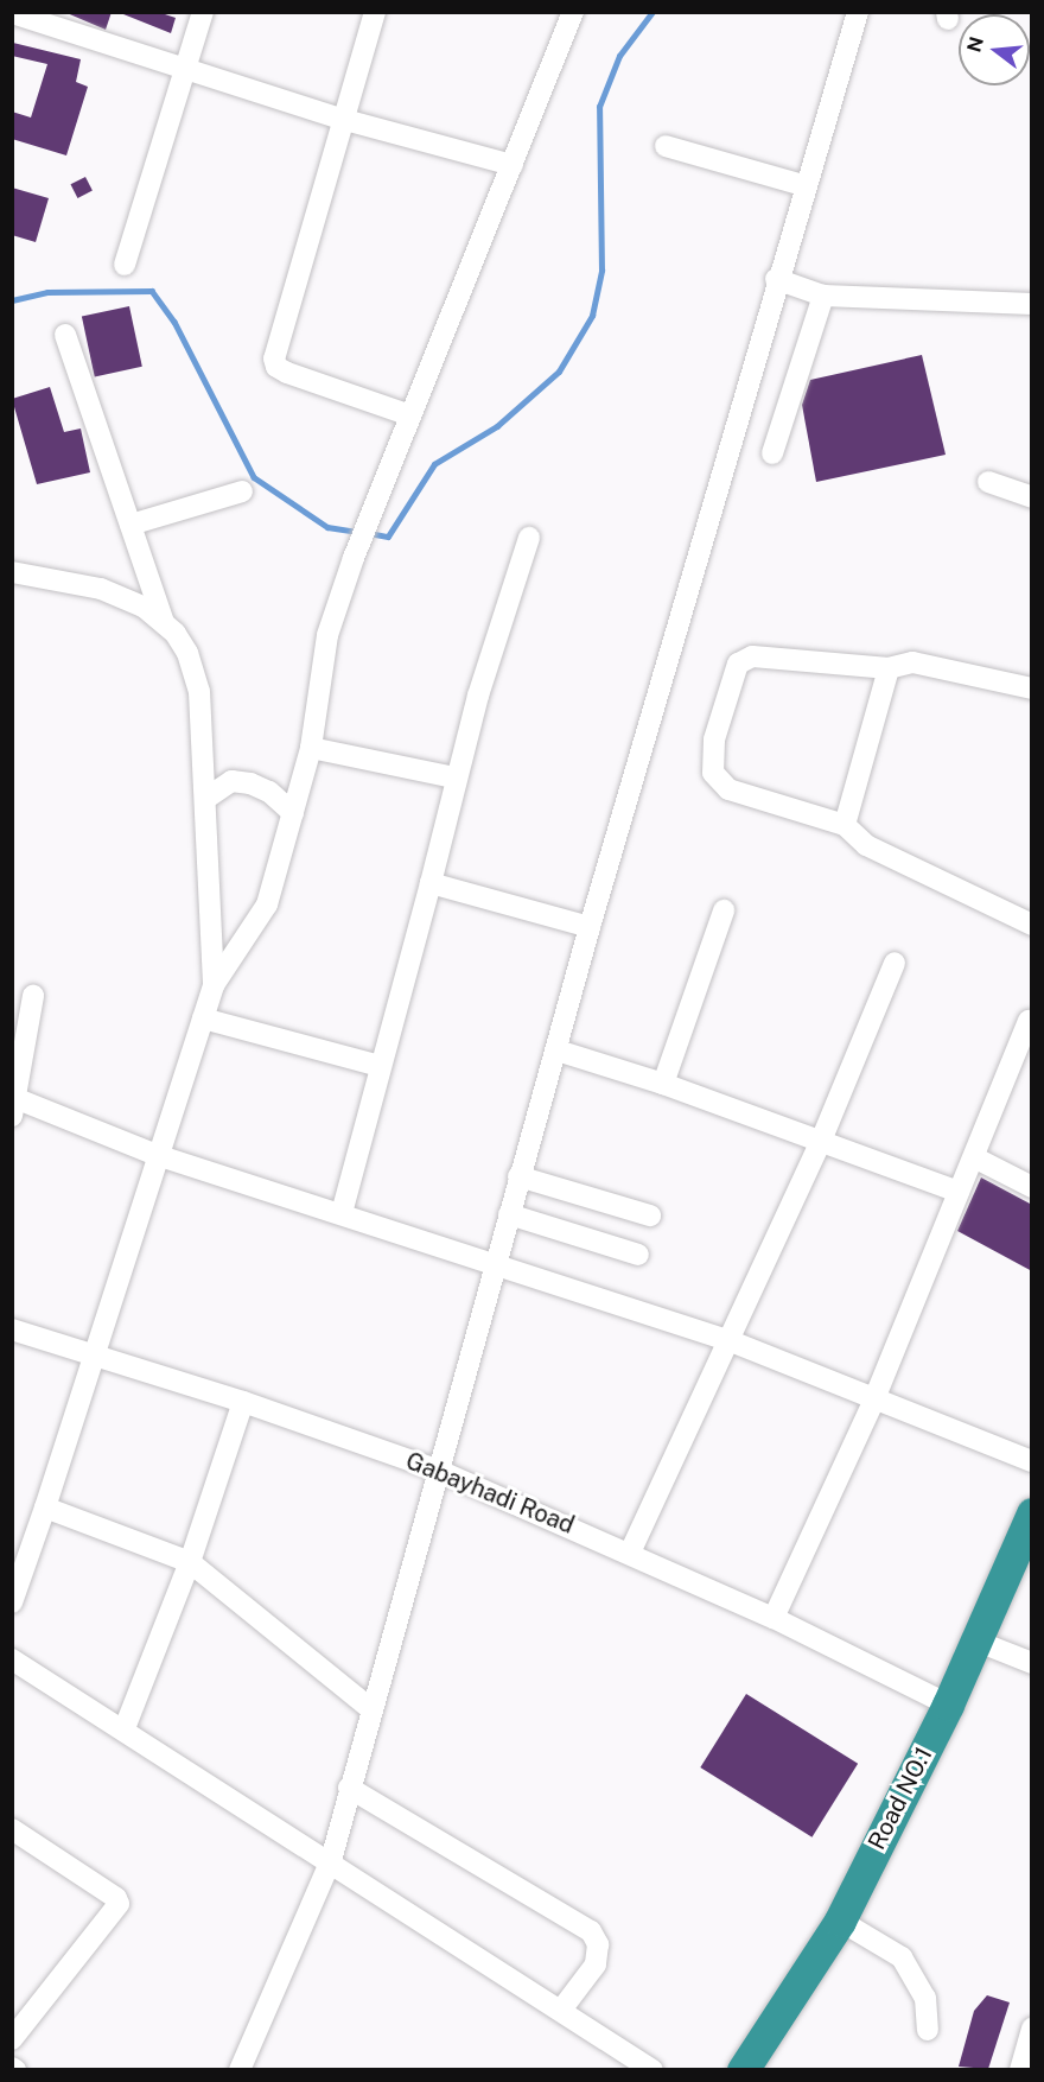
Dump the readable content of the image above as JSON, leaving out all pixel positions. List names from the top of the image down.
{
  "streets": {
    "highway": ["Road NO.1"],
    "street": ["Gabayhadi Road"]
  },
  "crossings": [
    ["Gabayhadi Road", "Road NO.1"]
  ],
  "north": "left"
}
